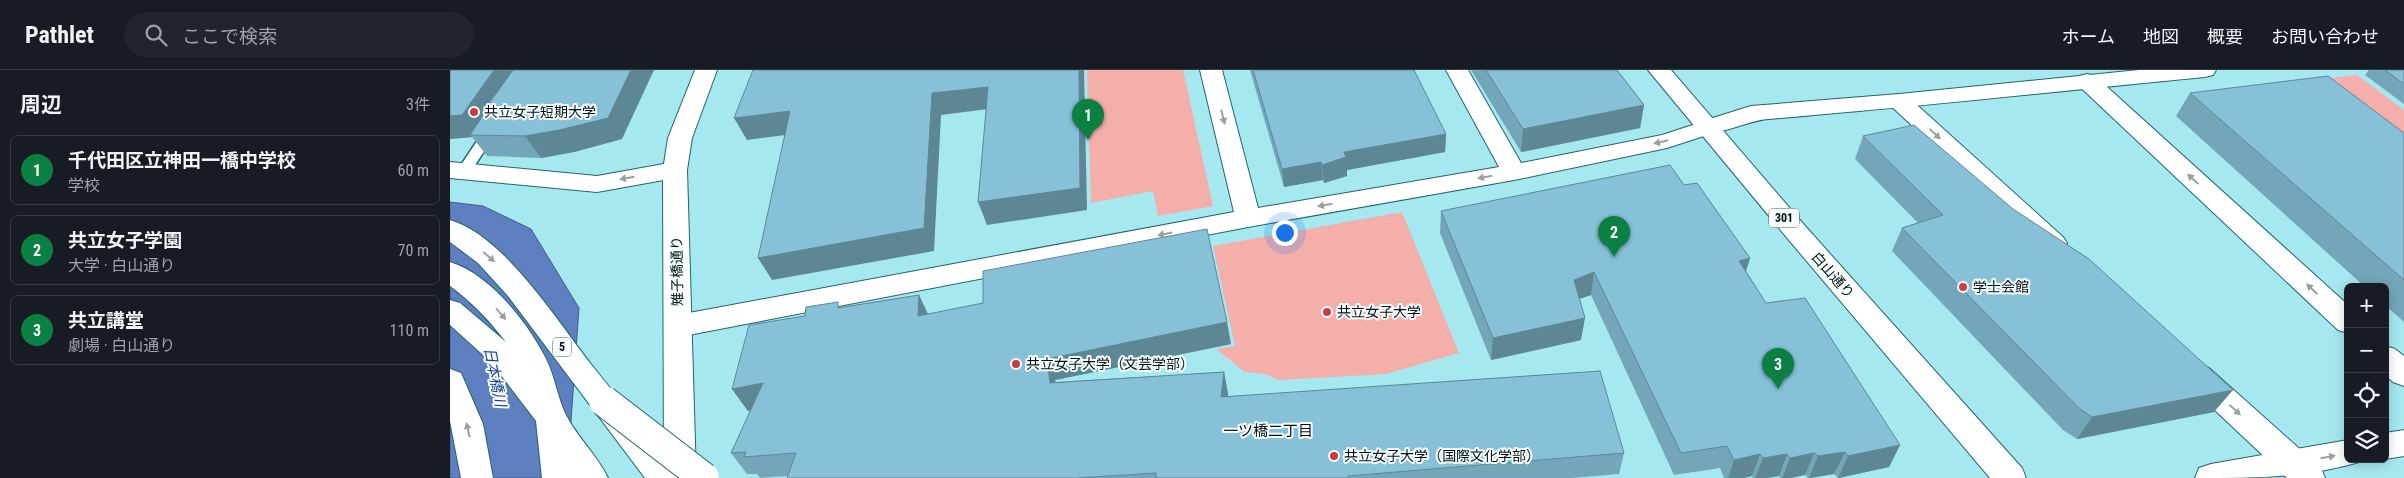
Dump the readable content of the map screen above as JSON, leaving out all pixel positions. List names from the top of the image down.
{
  "streets": {
    "main road": [
      "301",
      "雉子橋通り",
      "白山通り",
      "5"
    ]
  },
  "districts": ["一ツ橋二丁目"],
  "water": ["日本橋川"],
  "places": [
    "共立女子短期大学",
    "学士会館",
    "共立女子大学",
    "共立女子大学（文芸学部）",
    "共立女子大学（国際文化学部）"
  ],
  "page": {
    "header": "Pathlet",
    "search": "ここで検索",
    "nav": [
      "ホーム",
      "地図",
      "概要",
      "お問い合わせ"
    ],
    "heading": ["周辺", "3件"],
    "pins": ["1", "2", "3"],
    "list": [
      {
        "mark": "1",
        "name": "千代田区立神田一橋中学校",
        "note": "学校",
        "value": "60 m"
      },
      {
        "mark": "2",
        "name": "共立女子学園",
        "note": "大学 · 白山通り",
        "value": "70 m"
      },
      {
        "mark": "3",
        "name": "共立講堂",
        "note": "劇場 · 白山通り",
        "value": "110 m"
      }
    ],
    "map_buttons": ["+", "−"]
  }
}
